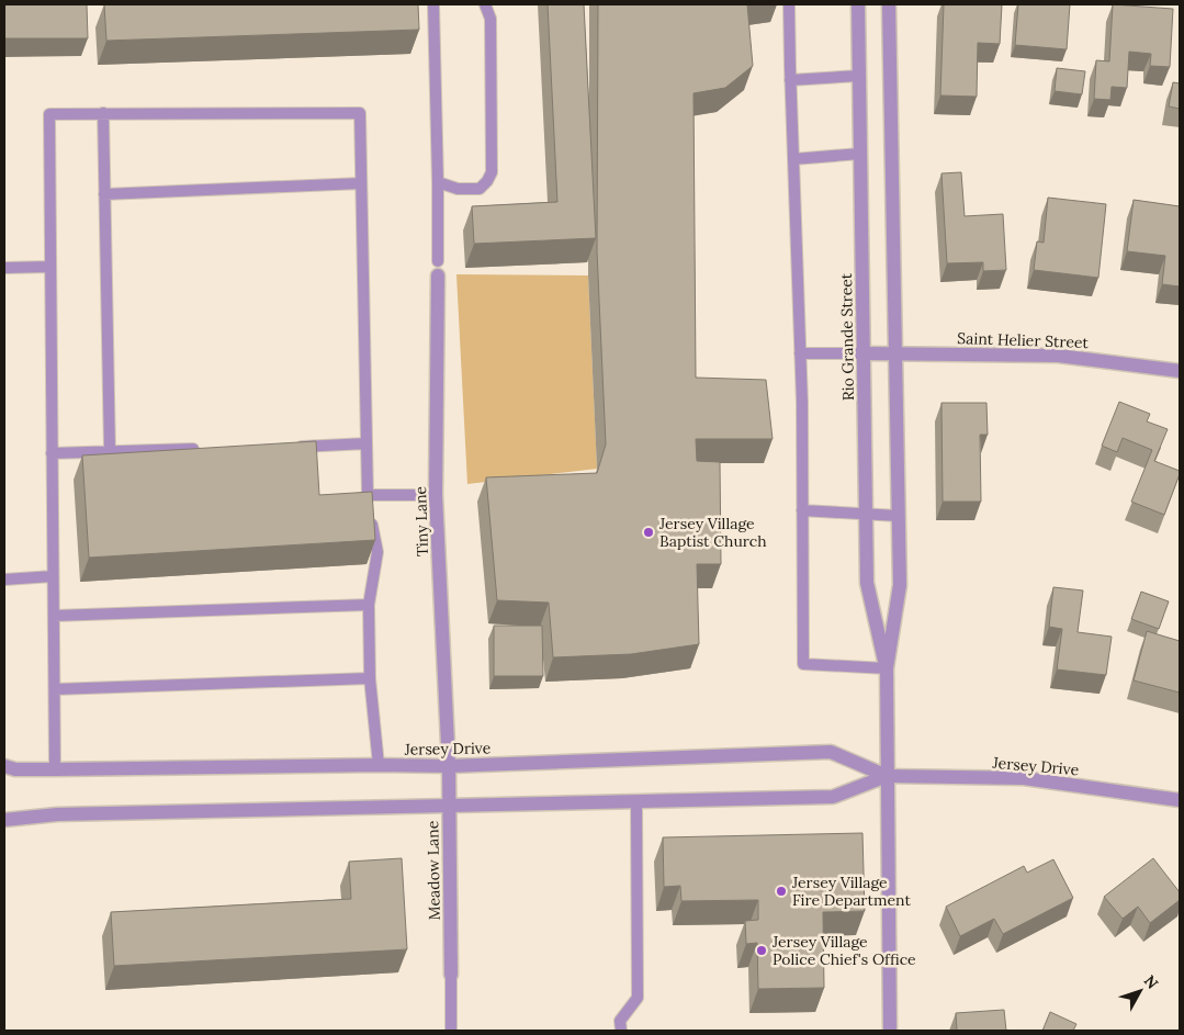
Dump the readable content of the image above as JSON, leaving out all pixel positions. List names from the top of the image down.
{
  "streets": {
    "street": [
      "Rio Grande Street",
      "Saint Helier Street",
      "Tiny Lane",
      "Jersey Drive",
      "Meadow Lane"
    ]
  },
  "crossings": [
    ["Rio Grande Street", "Saint Helier Street"],
    ["Rio Grande Street", "Jersey Drive"],
    ["Tiny Lane", "Jersey Drive"],
    ["Tiny Lane", "Meadow Lane"],
    ["Jersey Drive", "Meadow Lane"]
  ],
  "places": ["Jersey Village Baptist Church", "Jersey Village Fire Department", "Jersey Village Police Chief's Office"],
  "north": "top right"
}
